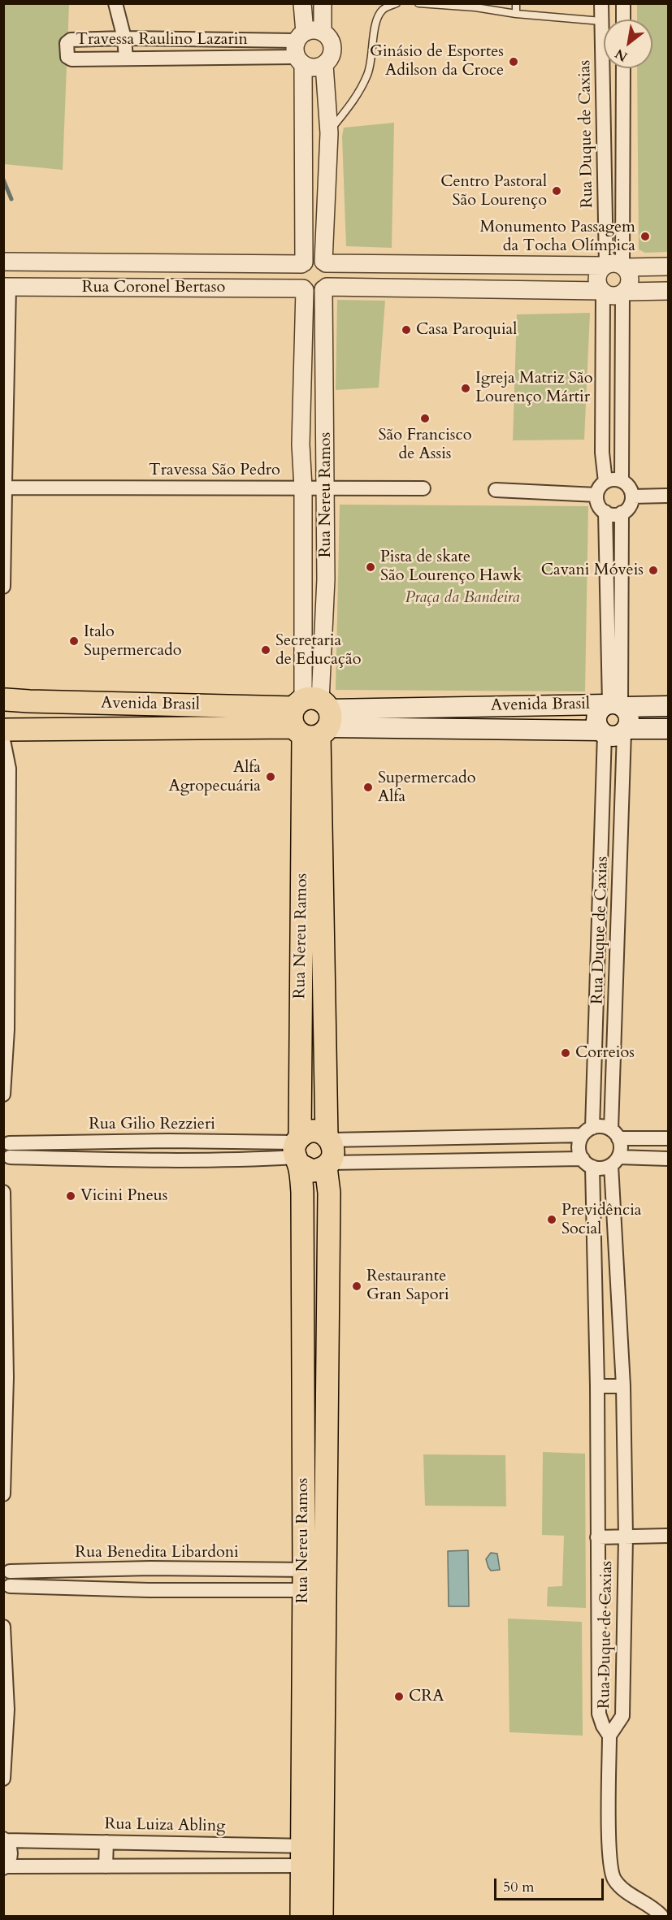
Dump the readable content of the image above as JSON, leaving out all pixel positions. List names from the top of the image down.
{
  "streets": {
    "main road": ["Rua Nereu Ramos", "Avenida Brasil"],
    "street": [
      "Travessa Raulino Lazarin",
      "Rua Duque de Caxias",
      "Rua Coronel Bertaso",
      "Travessa São Pedro",
      "Rua Gilio Rezzieri",
      "Rua Benedita Libardoni",
      "Rua Luiza Abling"
    ]
  },
  "crossings": [
    ["Rua Duque de Caxias", "Avenida Brasil"],
    ["Rua Coronel Bertaso", "Rua Nereu Ramos"],
    ["Travessa São Pedro", "Rua Nereu Ramos"],
    ["Rua Nereu Ramos", "Avenida Brasil"],
    ["Rua Nereu Ramos", "Rua Gilio Rezzieri"],
    ["Rua Nereu Ramos", "Rua Benedita Libardoni"],
    ["Rua Nereu Ramos", "Rua Luiza Abling"]
  ],
  "parks": ["Praça da Bandeira"],
  "places": [
    "Ginásio de Esportes Adilson da Croce",
    "Centro Pastoral São Lourenço",
    "Monumento Passagem da Tocha Olímpica",
    "Casa Paroquial",
    "Igreja Matriz São Lourenço Mártir",
    "São Francisco de Assis",
    "Pista de skate São Lourenço Hawk",
    "Cavani Móveis",
    "Italo Supermercado",
    "Secretaria de Educação",
    "Alfa Agropecuária",
    "Supermercado Alfa",
    "Correios",
    "Vicini Pneus",
    "Previdência Social",
    "Restaurante Gran Sapori",
    "CRA"
  ],
  "scale_bar": "50 m",
  "north": "bottom left"
}
